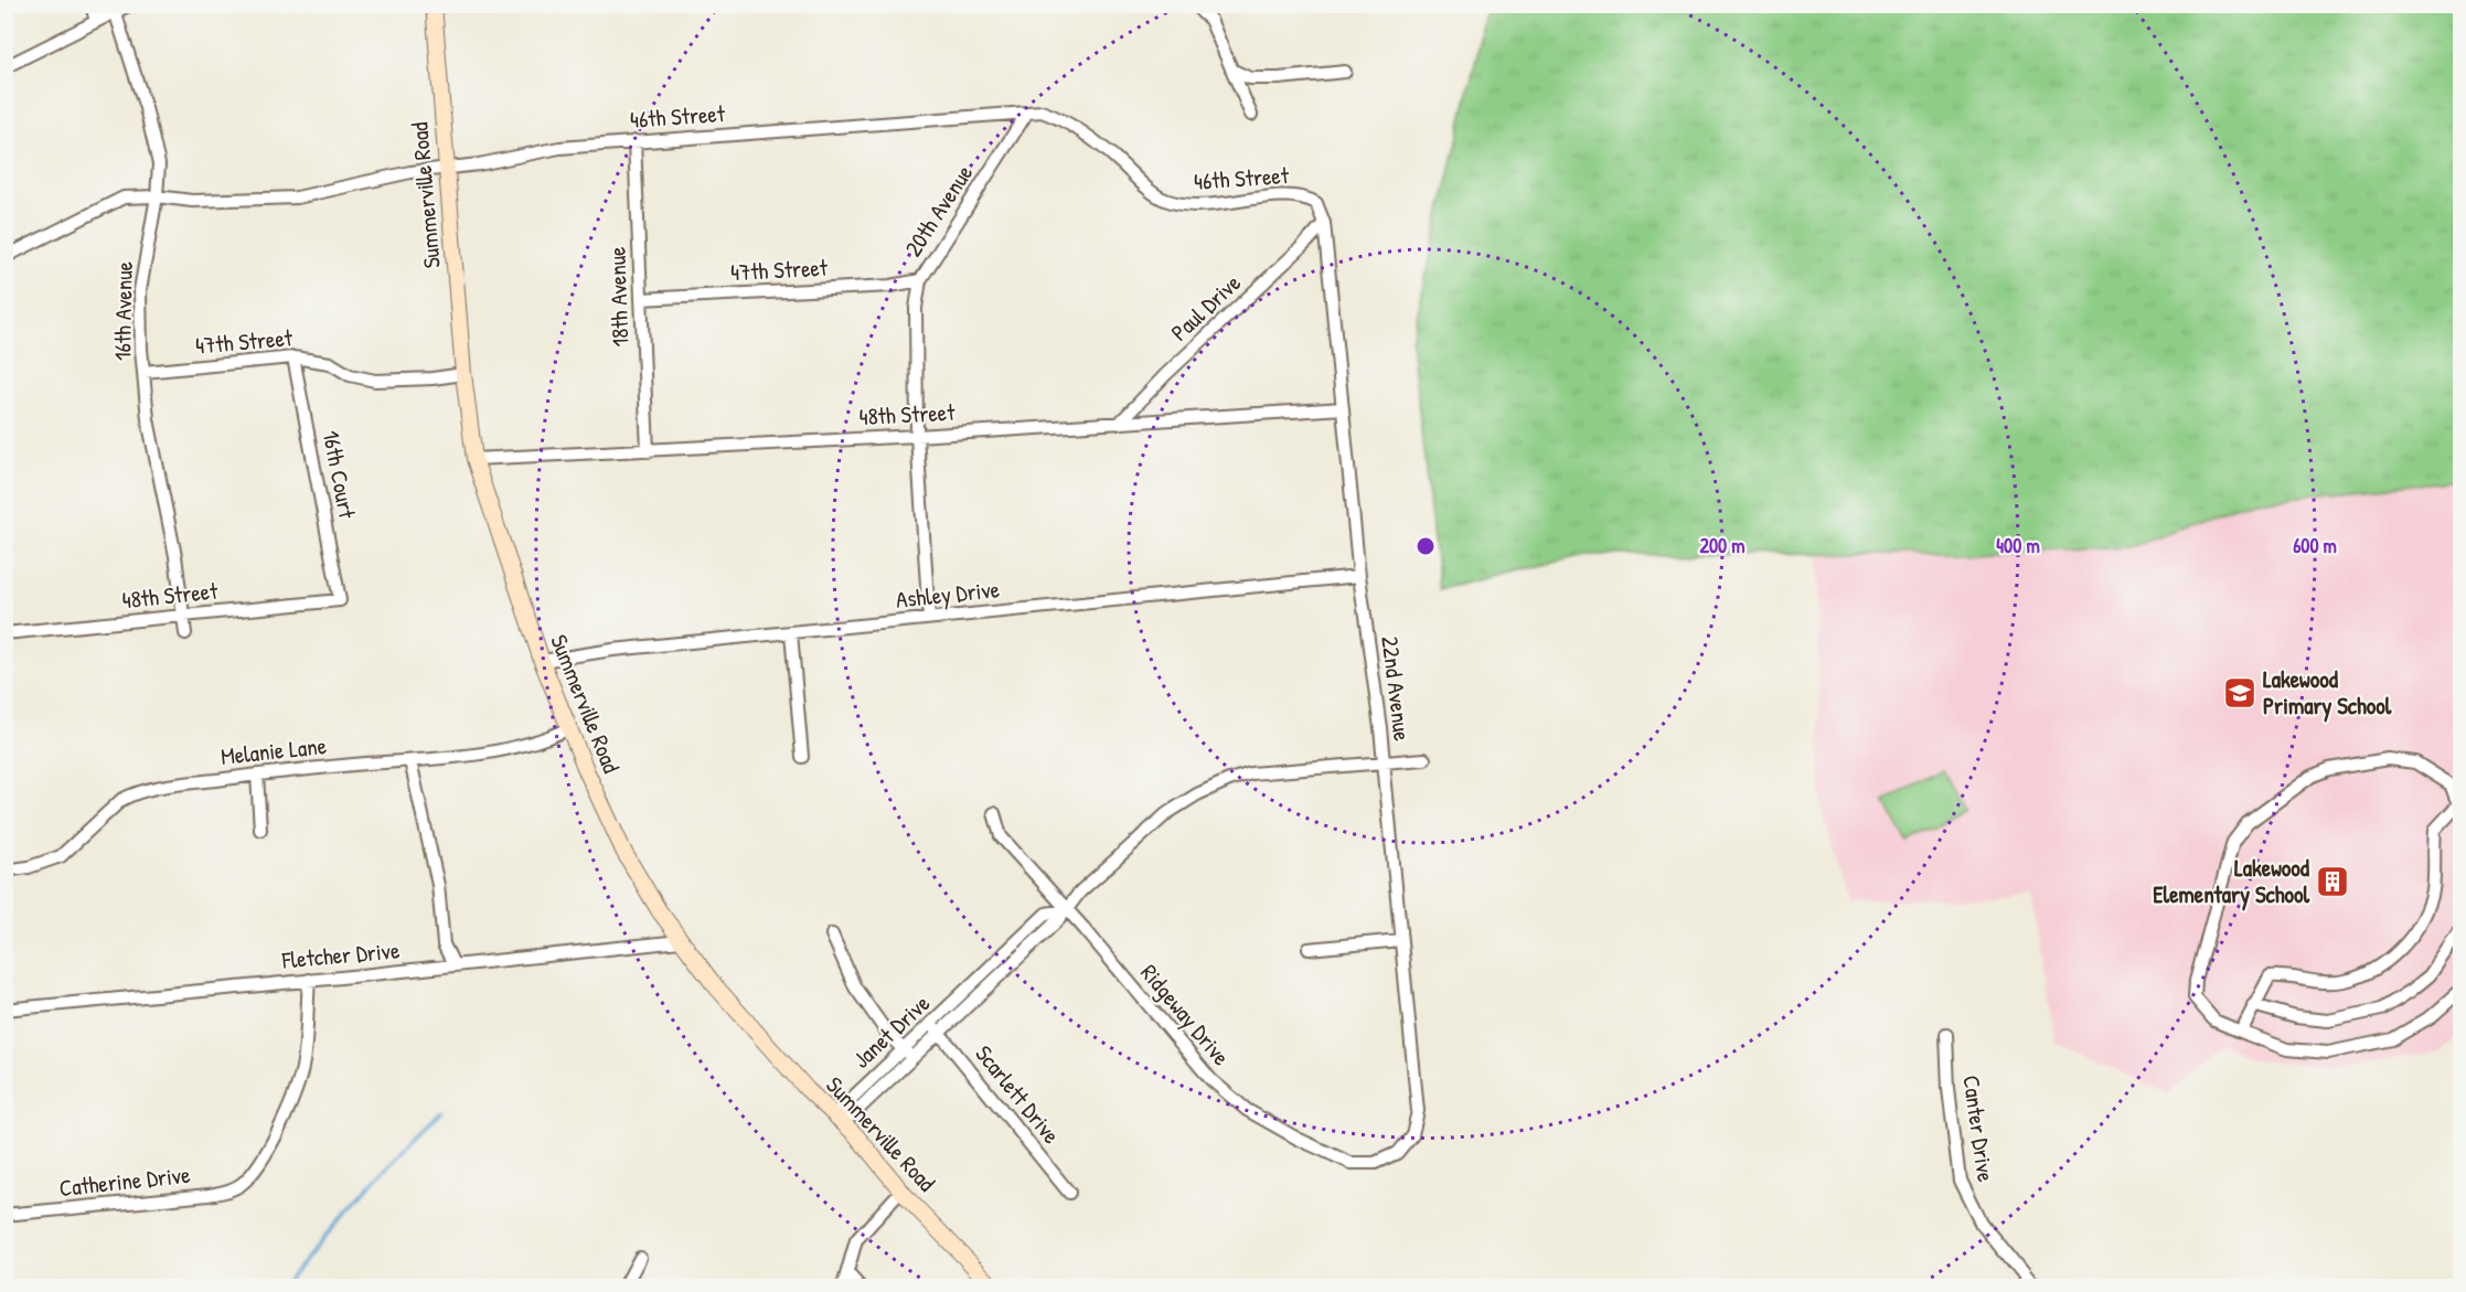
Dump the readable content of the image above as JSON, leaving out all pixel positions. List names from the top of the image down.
{
  "streets": {
    "main road": ["Summerville Road"],
    "street": [
      "46th Street",
      "20th Avenue",
      "47th Street",
      "18th Avenue",
      "Paul Drive",
      "16th Avenue",
      "48th Street",
      "16th Court",
      "Ashley Drive",
      "22nd Avenue",
      "Melanie Lane",
      "Fletcher Drive",
      "Ridgeway Drive",
      "Janet Drive",
      "Scarlett Drive",
      "Canter Drive",
      "Catherine Drive"
    ]
  },
  "crossings": [
    ["46th Street", "Summerville Road"],
    ["46th Street", "20th Avenue"],
    ["46th Street", "18th Avenue"],
    ["46th Street", "Paul Drive"],
    ["46th Street", "16th Avenue"],
    ["46th Street", "22nd Avenue"],
    ["Summerville Road", "47th Street"],
    ["Summerville Road", "48th Street"],
    ["Summerville Road", "Ashley Drive"],
    ["Summerville Road", "Melanie Lane"],
    ["Summerville Road", "Fletcher Drive"],
    ["Summerville Road", "Janet Drive"],
    ["20th Avenue", "47th Street"],
    ["20th Avenue", "48th Street"],
    ["20th Avenue", "Ashley Drive"],
    ["47th Street", "18th Avenue"],
    ["47th Street", "16th Avenue"],
    ["47th Street", "16th Court"],
    ["18th Avenue", "48th Street"],
    ["Paul Drive", "48th Street"],
    ["Paul Drive", "22nd Avenue"],
    ["16th Avenue", "48th Street"],
    ["48th Street", "16th Court"],
    ["48th Street", "22nd Avenue"],
    ["Ashley Drive", "22nd Avenue"],
    ["22nd Avenue", "Ridgeway Drive"],
    ["22nd Avenue", "Janet Drive"],
    ["Fletcher Drive", "Catherine Drive"],
    ["Ridgeway Drive", "Janet Drive"],
    ["Janet Drive", "Scarlett Drive"]
  ],
  "places": {
    "school or university": ["Lakewood Primary School"],
    "building": ["Lakewood Elementary School"]
  },
  "rings": ["200 m", "400 m", "600 m"]
}
